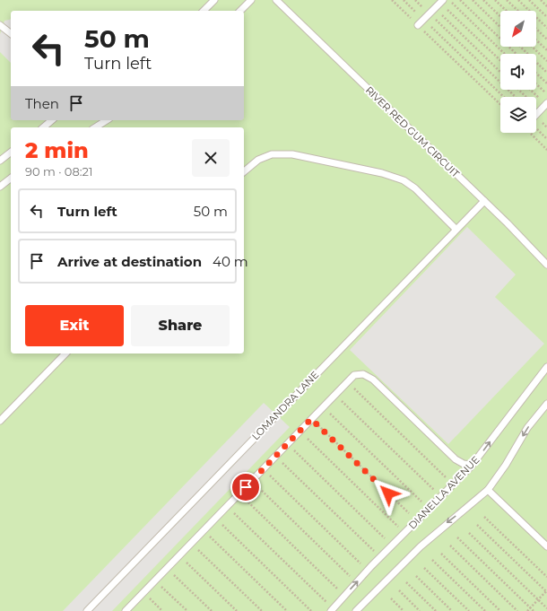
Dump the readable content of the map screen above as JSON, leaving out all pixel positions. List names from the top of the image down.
{
  "streets": {
    "lane": ["RIVER RED GUM CIRCUIT", "LOMANDRA LANE", "DIANELLA AVENUE"]
  },
  "crossings": [
    ["RIVER RED GUM CIRCUIT", "LOMANDRA LANE"]
  ],
  "north": "bottom left",
  "page": {
    "turn": ["50 m", "Turn left"],
    "then": "Then",
    "heading": ["2 min", "90 m · 08:21"],
    "list": [
      {
        "name": "Turn left",
        "value": "50 m"
      },
      {
        "name": "Arrive at destination",
        "value": "40 m"
      }
    ],
    "buttons": ["Exit", "Share"]
  }
}
